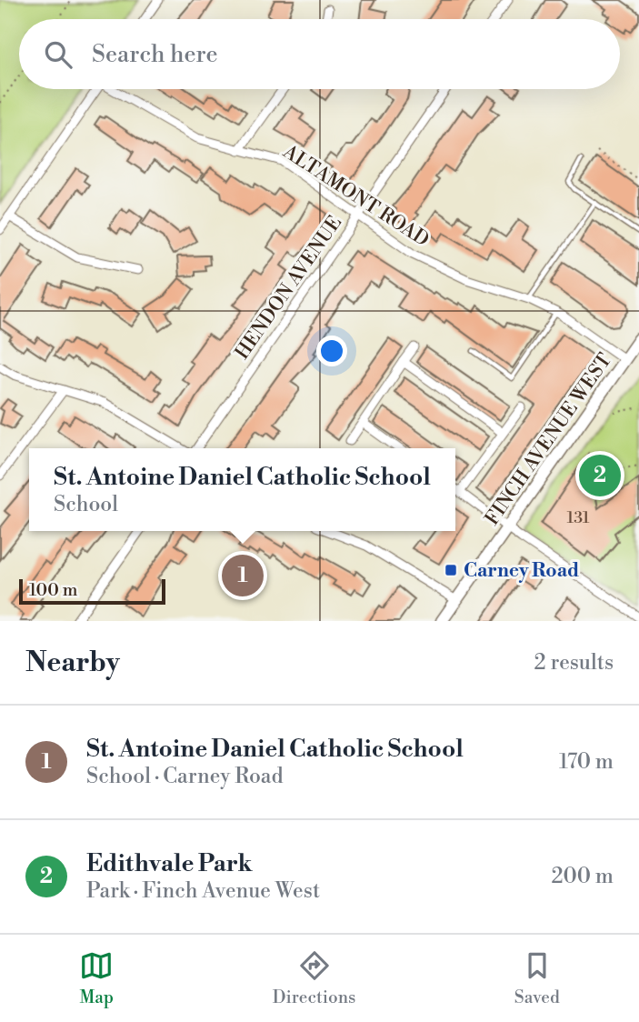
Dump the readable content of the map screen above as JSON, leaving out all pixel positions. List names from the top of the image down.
{
  "streets": {
    "main road": ["FINCH AVENUE WEST"],
    "street": ["ALTAMONT ROAD", "HENDON AVENUE"]
  },
  "crossings": [
    ["ALTAMONT ROAD", "HENDON AVENUE"],
    ["ALTAMONT ROAD", "FINCH AVENUE WEST"]
  ],
  "places": {
    "transit": ["Carney Road"]
  },
  "house_numbers": ["131"],
  "scale_bar": "100 m",
  "page": {
    "search": "Search here",
    "popup": ["St. Antoine Daniel Catholic School", "School"],
    "pins": ["2", "1"],
    "scale": "100 m",
    "heading": ["Nearby", "2 results"],
    "list": [
      {
        "mark": "1",
        "name": "St. Antoine Daniel Catholic School",
        "note": "School · Carney Road",
        "value": "170 m"
      },
      {
        "mark": "2",
        "name": "Edithvale Park",
        "note": "Park · Finch Avenue West",
        "value": "200 m"
      }
    ],
    "nav": ["Map", "Directions", "Saved"]
  }
}
